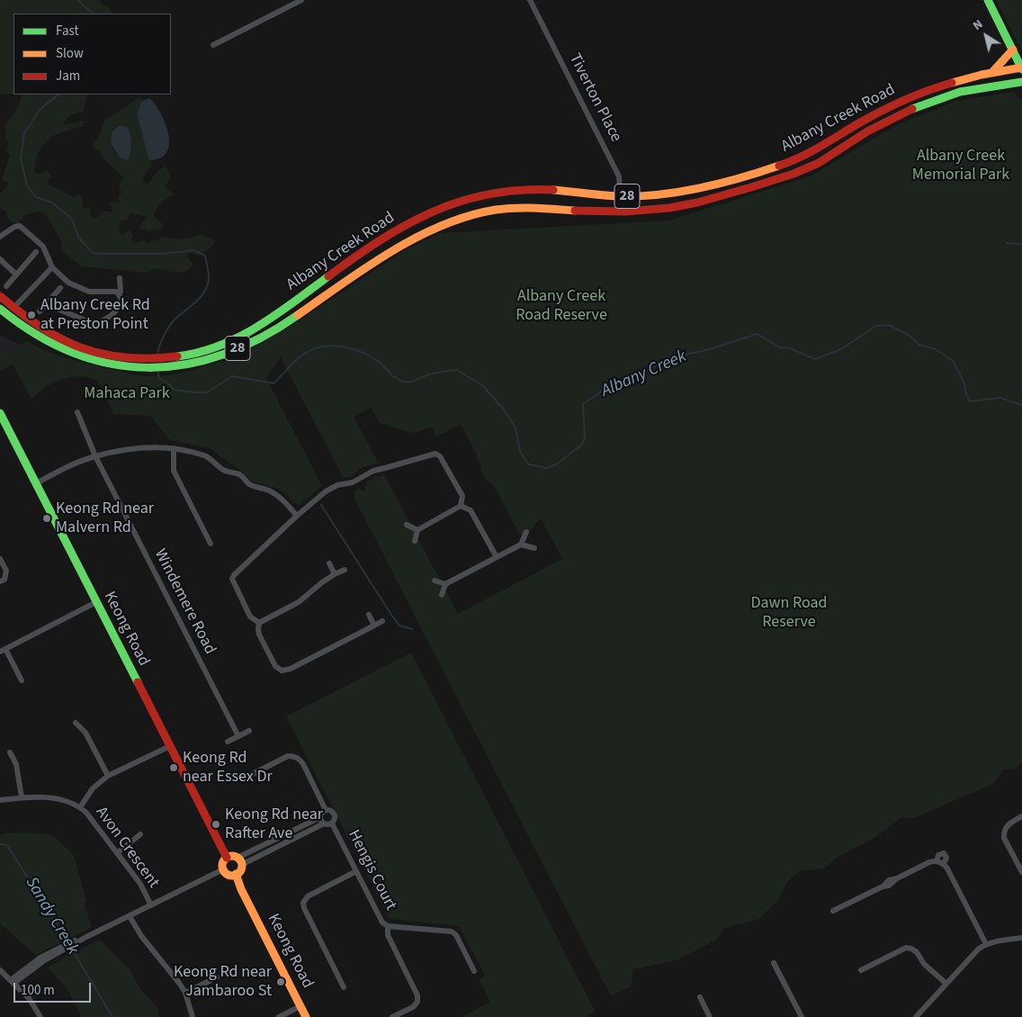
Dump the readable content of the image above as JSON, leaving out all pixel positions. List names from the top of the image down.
{
  "streets": {
    "main road": ["Albany Creek Road", "28", "Keong Road"],
    "street": [
      "Tiverton Place",
      "Windemere Road",
      "Avon Crescent",
      "Hengis Court"
    ]
  },
  "crossings": [
    ["Tiverton Place", "Albany Creek Road"]
  ],
  "water": ["Albany Creek", "Sandy Creek"],
  "parks": [
    "Albany Creek Memorial Park",
    "Albany Creek Road Reserve",
    "Mahaca Park",
    "Dawn Road Reserve"
  ],
  "places": [
    "Albany Creek Rd at Preston Point",
    "Keong Rd near Malvern Rd",
    "Keong Rd near Essex Dr",
    "Keong Rd near Rafter Ave",
    "Keong Rd near Jambaroo St"
  ],
  "legend": ["Fast", "Slow", "Jam"],
  "scale_bar": "100 m",
  "north": "top left"
}
